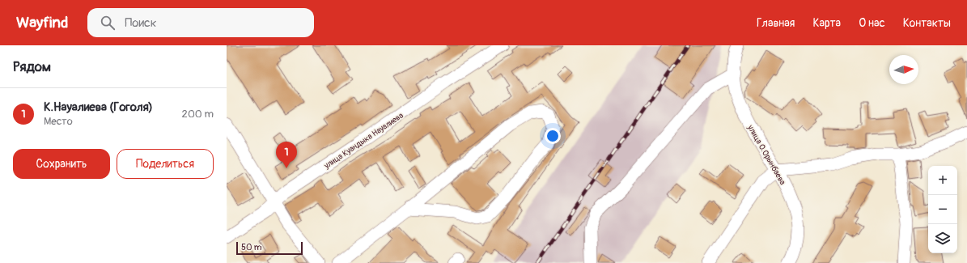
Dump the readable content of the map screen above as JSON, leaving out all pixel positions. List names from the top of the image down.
{
  "streets": {
    "street": ["улица Куандыка Науалиева", "улица О.Орынбаева"]
  },
  "scale_bar": "50 m",
  "north": "right",
  "page": {
    "header": "Wayfind",
    "search": "Поиск",
    "nav": [
      "Главная",
      "Карта",
      "О нас",
      "Контакты"
    ],
    "heading": "Рядом",
    "list": [
      {
        "mark": "1",
        "name": "К.Науалиева (Гоголя)",
        "note": "Место",
        "value": "200 m"
      }
    ],
    "buttons": ["Сохранить", "Поделиться"],
    "pins": "1",
    "map_buttons": ["+", "−"],
    "scale": "50 m"
  }
}
